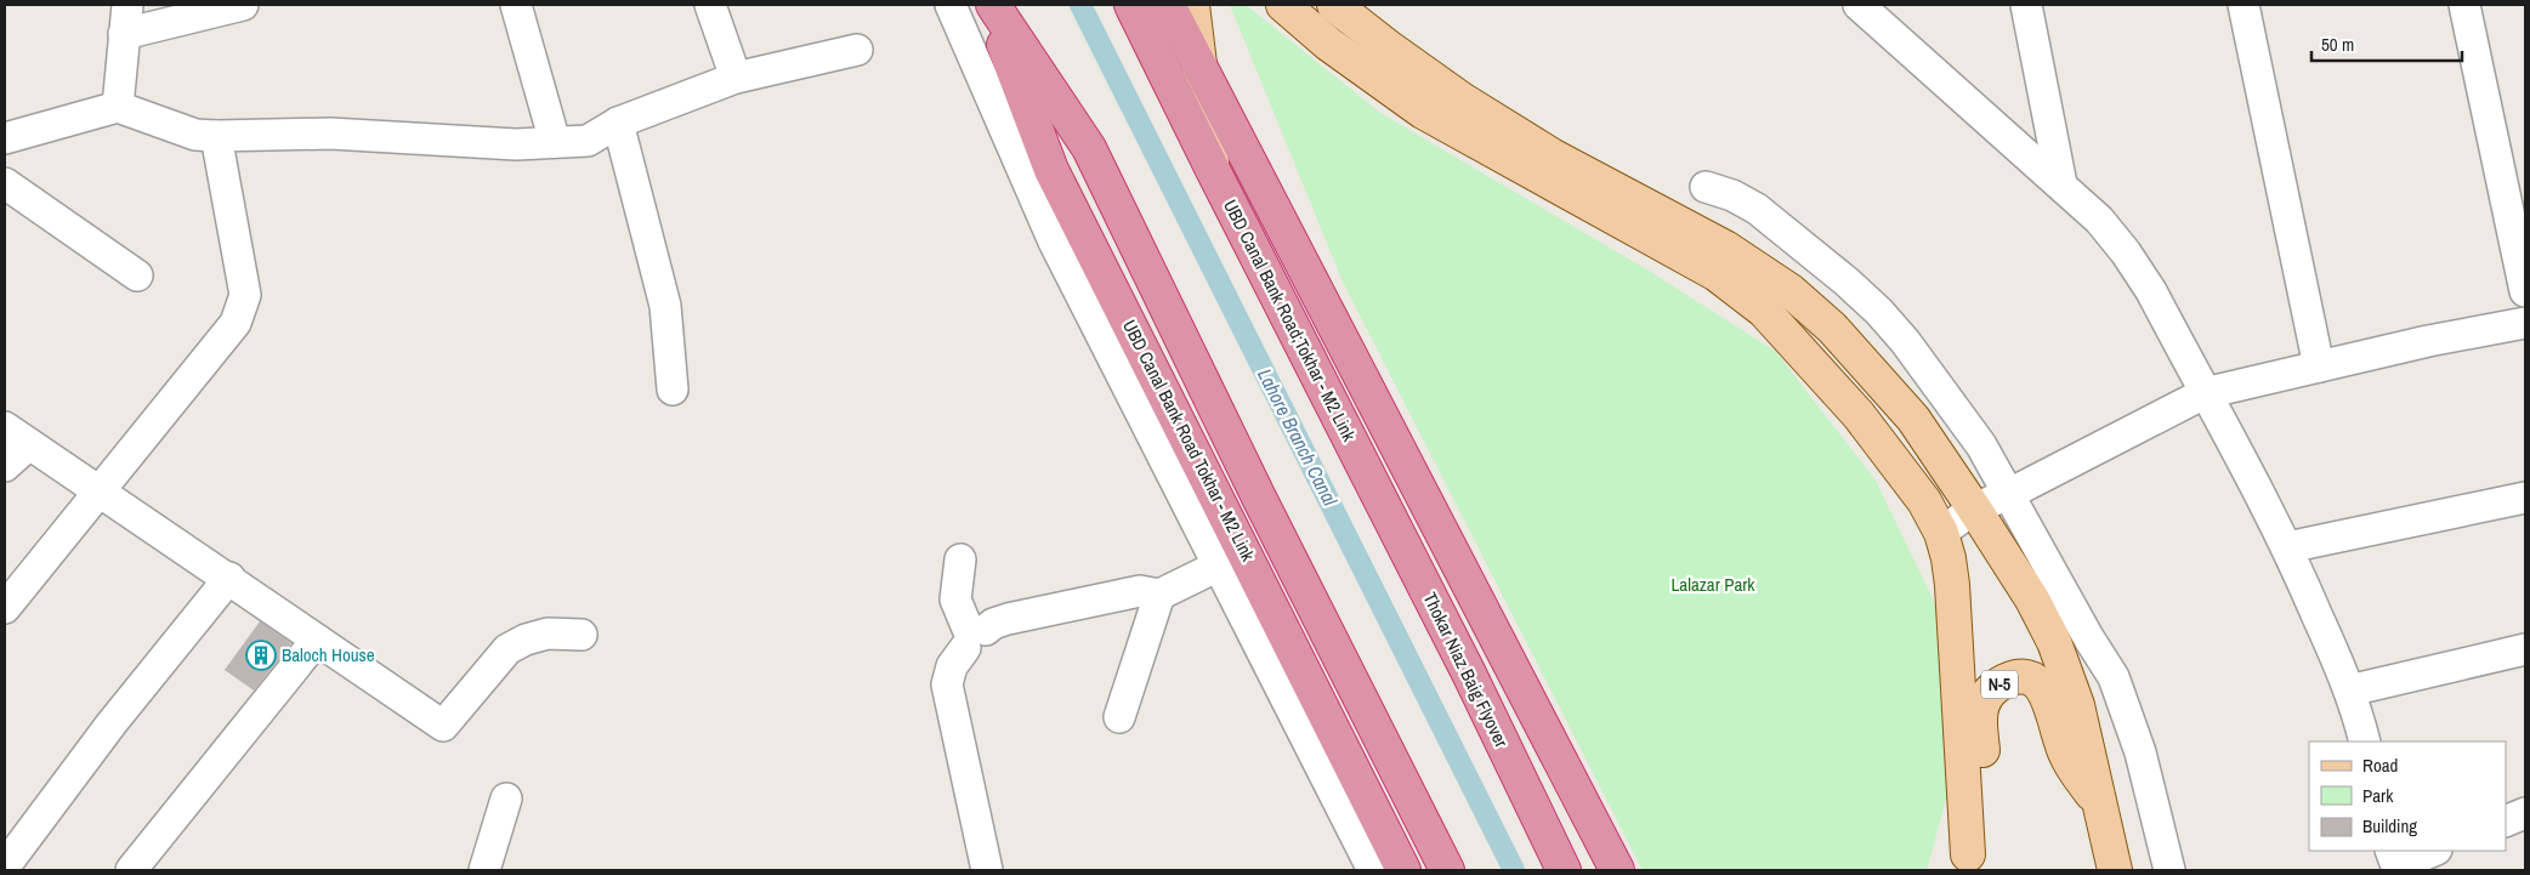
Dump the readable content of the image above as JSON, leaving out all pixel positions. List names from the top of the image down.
{
  "streets": {
    "highway": ["UBD Canal Bank Road;Tokhar - M2 Link", "UBD Canal Bank Road Tokhar - M2 Link", "Thokar Niaz Baig Flyover"],
    "main road": ["N-5"]
  },
  "crossings": [
    ["UBD Canal Bank Road;Tokhar - M2 Link", "Thokar Niaz Baig Flyover"]
  ],
  "water": ["Lahore Branch Canal"],
  "parks": ["Lalazar Park"],
  "places": {
    "building": ["Baloch House"]
  },
  "legend": ["Road", "Park", "Building"],
  "scale_bar": "50 m"
}
